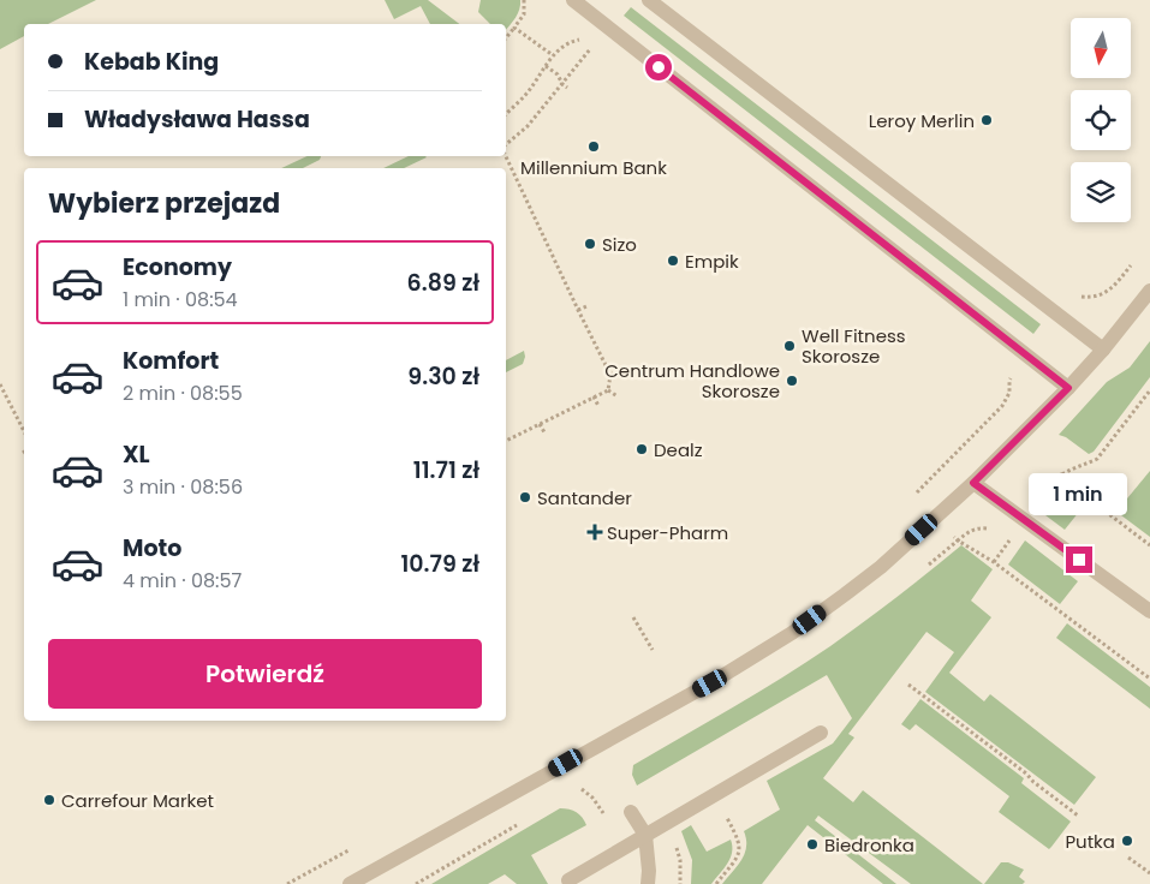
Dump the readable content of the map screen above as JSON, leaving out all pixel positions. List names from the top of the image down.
{
  "places": {
    "other": [
      "Leroy Merlin",
      "Millennium Bank",
      "Sizo",
      "Empik",
      "Well Fitness Skorosze",
      "Centrum Handlowe Skorosze",
      "Dealz",
      "Santander",
      "Carrefour Market",
      "Putka",
      "Biedronka"
    ],
    "health": ["Super-Pharm"]
  },
  "north": "bottom",
  "page": {
    "banner": ["Kebab King", "Władysława Hassa"],
    "heading": "Wybierz przejazd",
    "list": [
      {
        "name": "Economy",
        "note": "1 min · 08:54",
        "value": "6.89 zł"
      },
      {
        "name": "Komfort",
        "note": "2 min · 08:55",
        "value": "9.30 zł"
      },
      {
        "name": "XL",
        "note": "3 min · 08:56",
        "value": "11.71 zł"
      },
      {
        "name": "Moto",
        "note": "4 min · 08:57",
        "value": "10.79 zł"
      }
    ],
    "bubble": "1 min",
    "buttons": "Potwierdź"
  }
}
